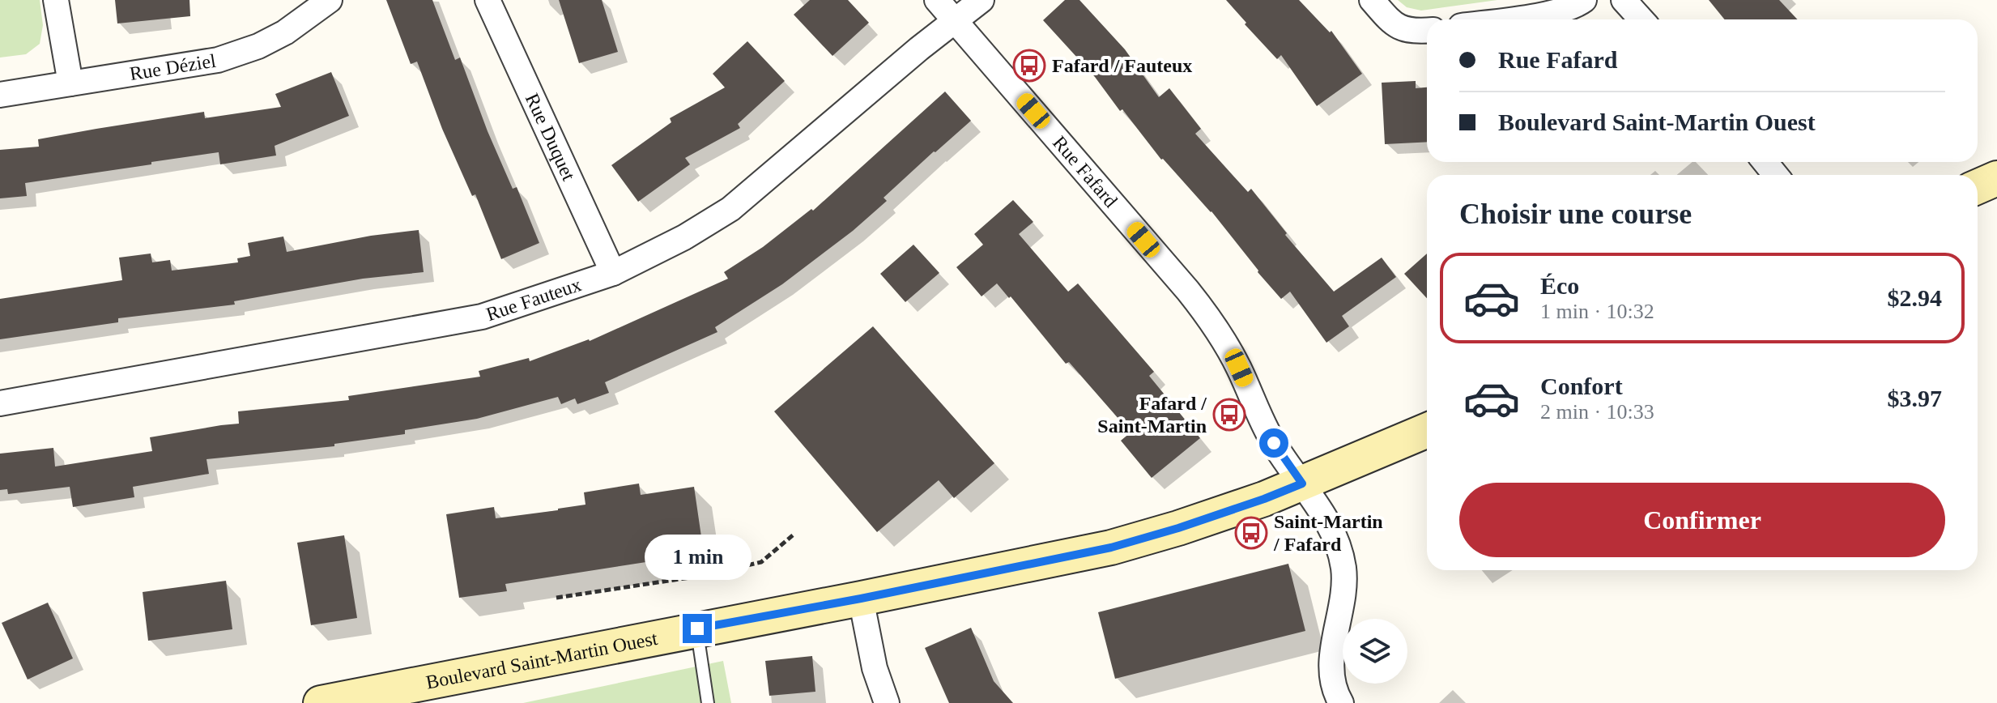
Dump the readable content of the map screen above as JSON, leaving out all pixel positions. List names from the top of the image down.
{
  "streets": {
    "main road": ["Boulevard Saint-Martin Ouest"],
    "street": [
      "Rue Déziel",
      "Rue Duquet",
      "Rue Fafard",
      "Rue Fauteux"
    ]
  },
  "crossings": [
    ["Rue Duquet", "Rue Fauteux"],
    ["Rue Fafard", "Rue Fauteux"],
    ["Rue Fafard", "Boulevard Saint-Martin Ouest"]
  ],
  "places": {
    "bus stop": ["Fafard / Fauteux", "Fafard / Saint-Martin", "Saint-Martin / Fafard"]
  },
  "page": {
    "banner": ["Rue Fafard", "Boulevard Saint-Martin Ouest"],
    "heading": "Choisir une course",
    "list": [
      {
        "name": "Éco",
        "note": "1 min · 10:32",
        "value": "$2.94"
      },
      {
        "name": "Confort",
        "note": "2 min · 10:33",
        "value": "$3.97"
      }
    ],
    "buttons": "Confirmer",
    "bubble": "1 min"
  }
}
